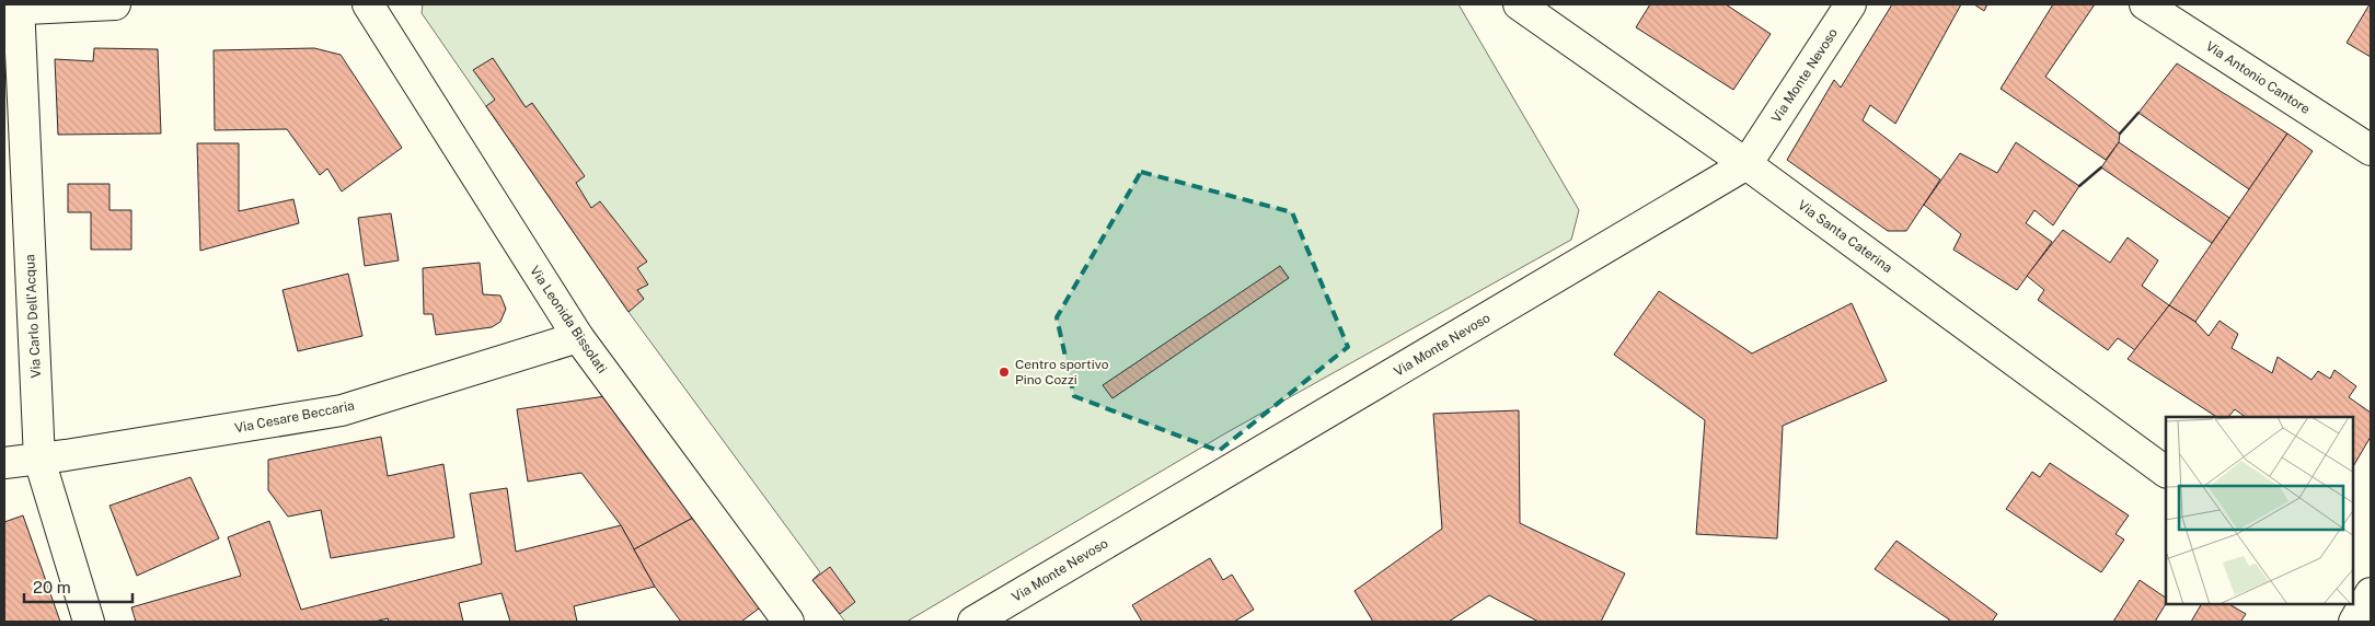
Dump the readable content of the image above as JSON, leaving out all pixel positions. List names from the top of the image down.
{
  "streets": {
    "street": [
      "Via Monte Nevoso",
      "Via Antonio Cantore",
      "Via Santa Caterina",
      "Via Carlo Dell'Acqua",
      "Via Leonida Bissolati",
      "Via Cesare Beccaria"
    ]
  },
  "crossings": [
    ["Via Monte Nevoso", "Via Santa Caterina"],
    ["Via Carlo Dell'Acqua", "Via Cesare Beccaria"],
    ["Via Leonida Bissolati", "Via Cesare Beccaria"]
  ],
  "places": ["Centro sportivo Pino Cozzi"],
  "scale_bar": "20 m"
}
